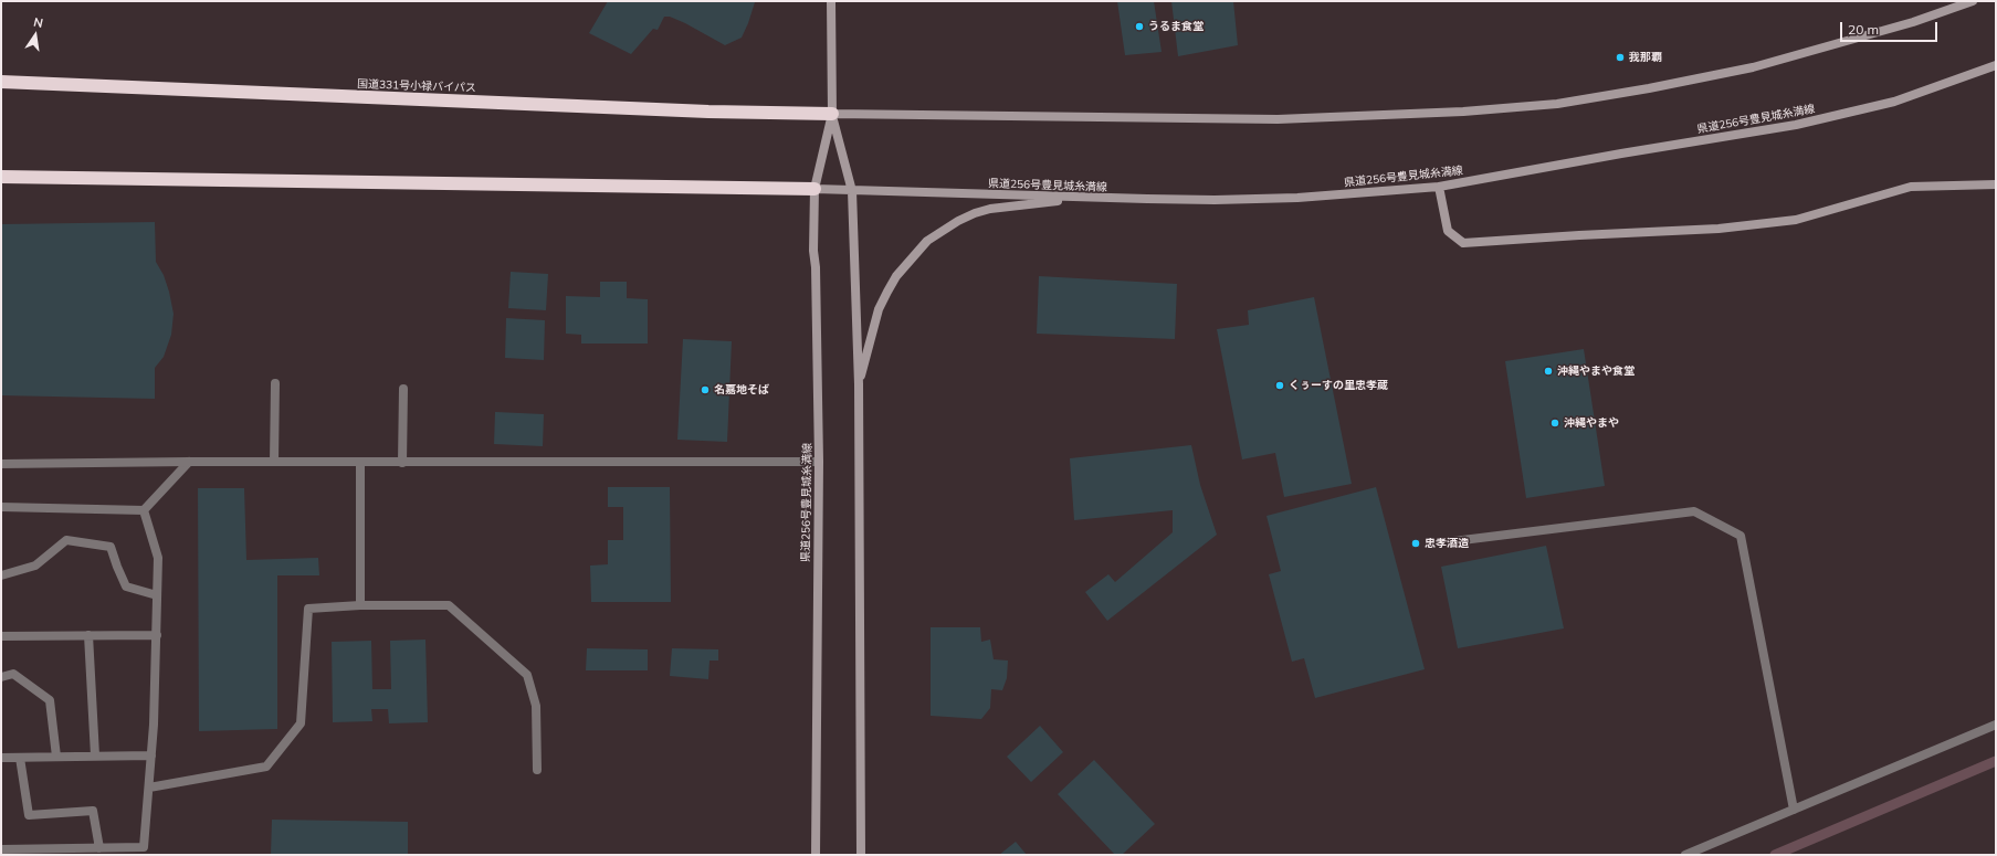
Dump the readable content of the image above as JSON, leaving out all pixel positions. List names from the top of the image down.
{
  "streets": {
    "highway": ["国道331号小禄バイパス"],
    "main road": ["県道256号豊見城糸満線"]
  },
  "places": [
    "うるま食堂",
    "我那覇",
    "沖縄やまや食堂",
    "くぅーすの里忠孝蔵",
    "名嘉地そば",
    "沖縄やまや",
    "忠孝酒造"
  ],
  "scale_bar": "20 m",
  "north": "top"
}
